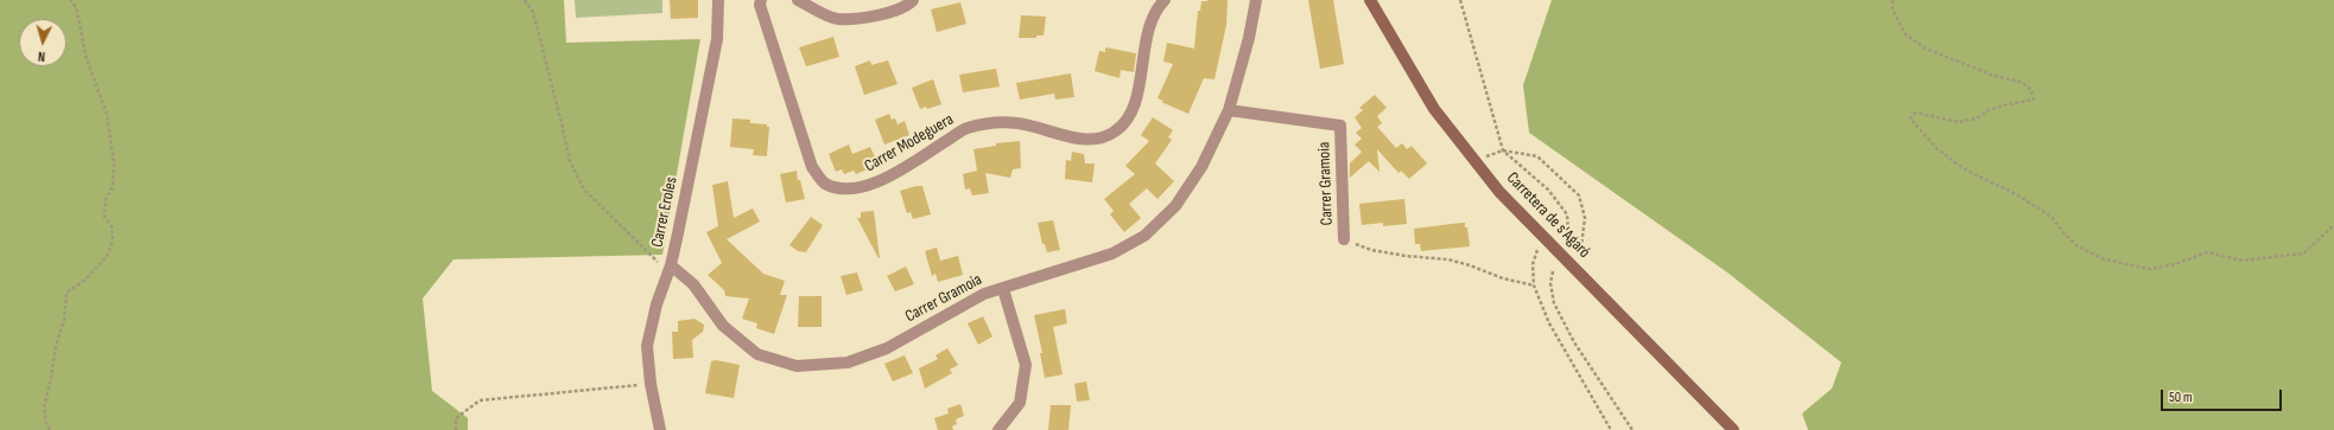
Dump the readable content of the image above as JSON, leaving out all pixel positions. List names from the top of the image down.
{
  "streets": {
    "street": [
      "Carrer Modeguera",
      "Carrer Gramoia",
      "Carrer Eroles",
      "Carretera de s'Agaró"
    ]
  },
  "crossings": [
    ["Carrer Gramoia", "Carrer Eroles"]
  ],
  "scale_bar": "50 m",
  "north": "bottom"
}
